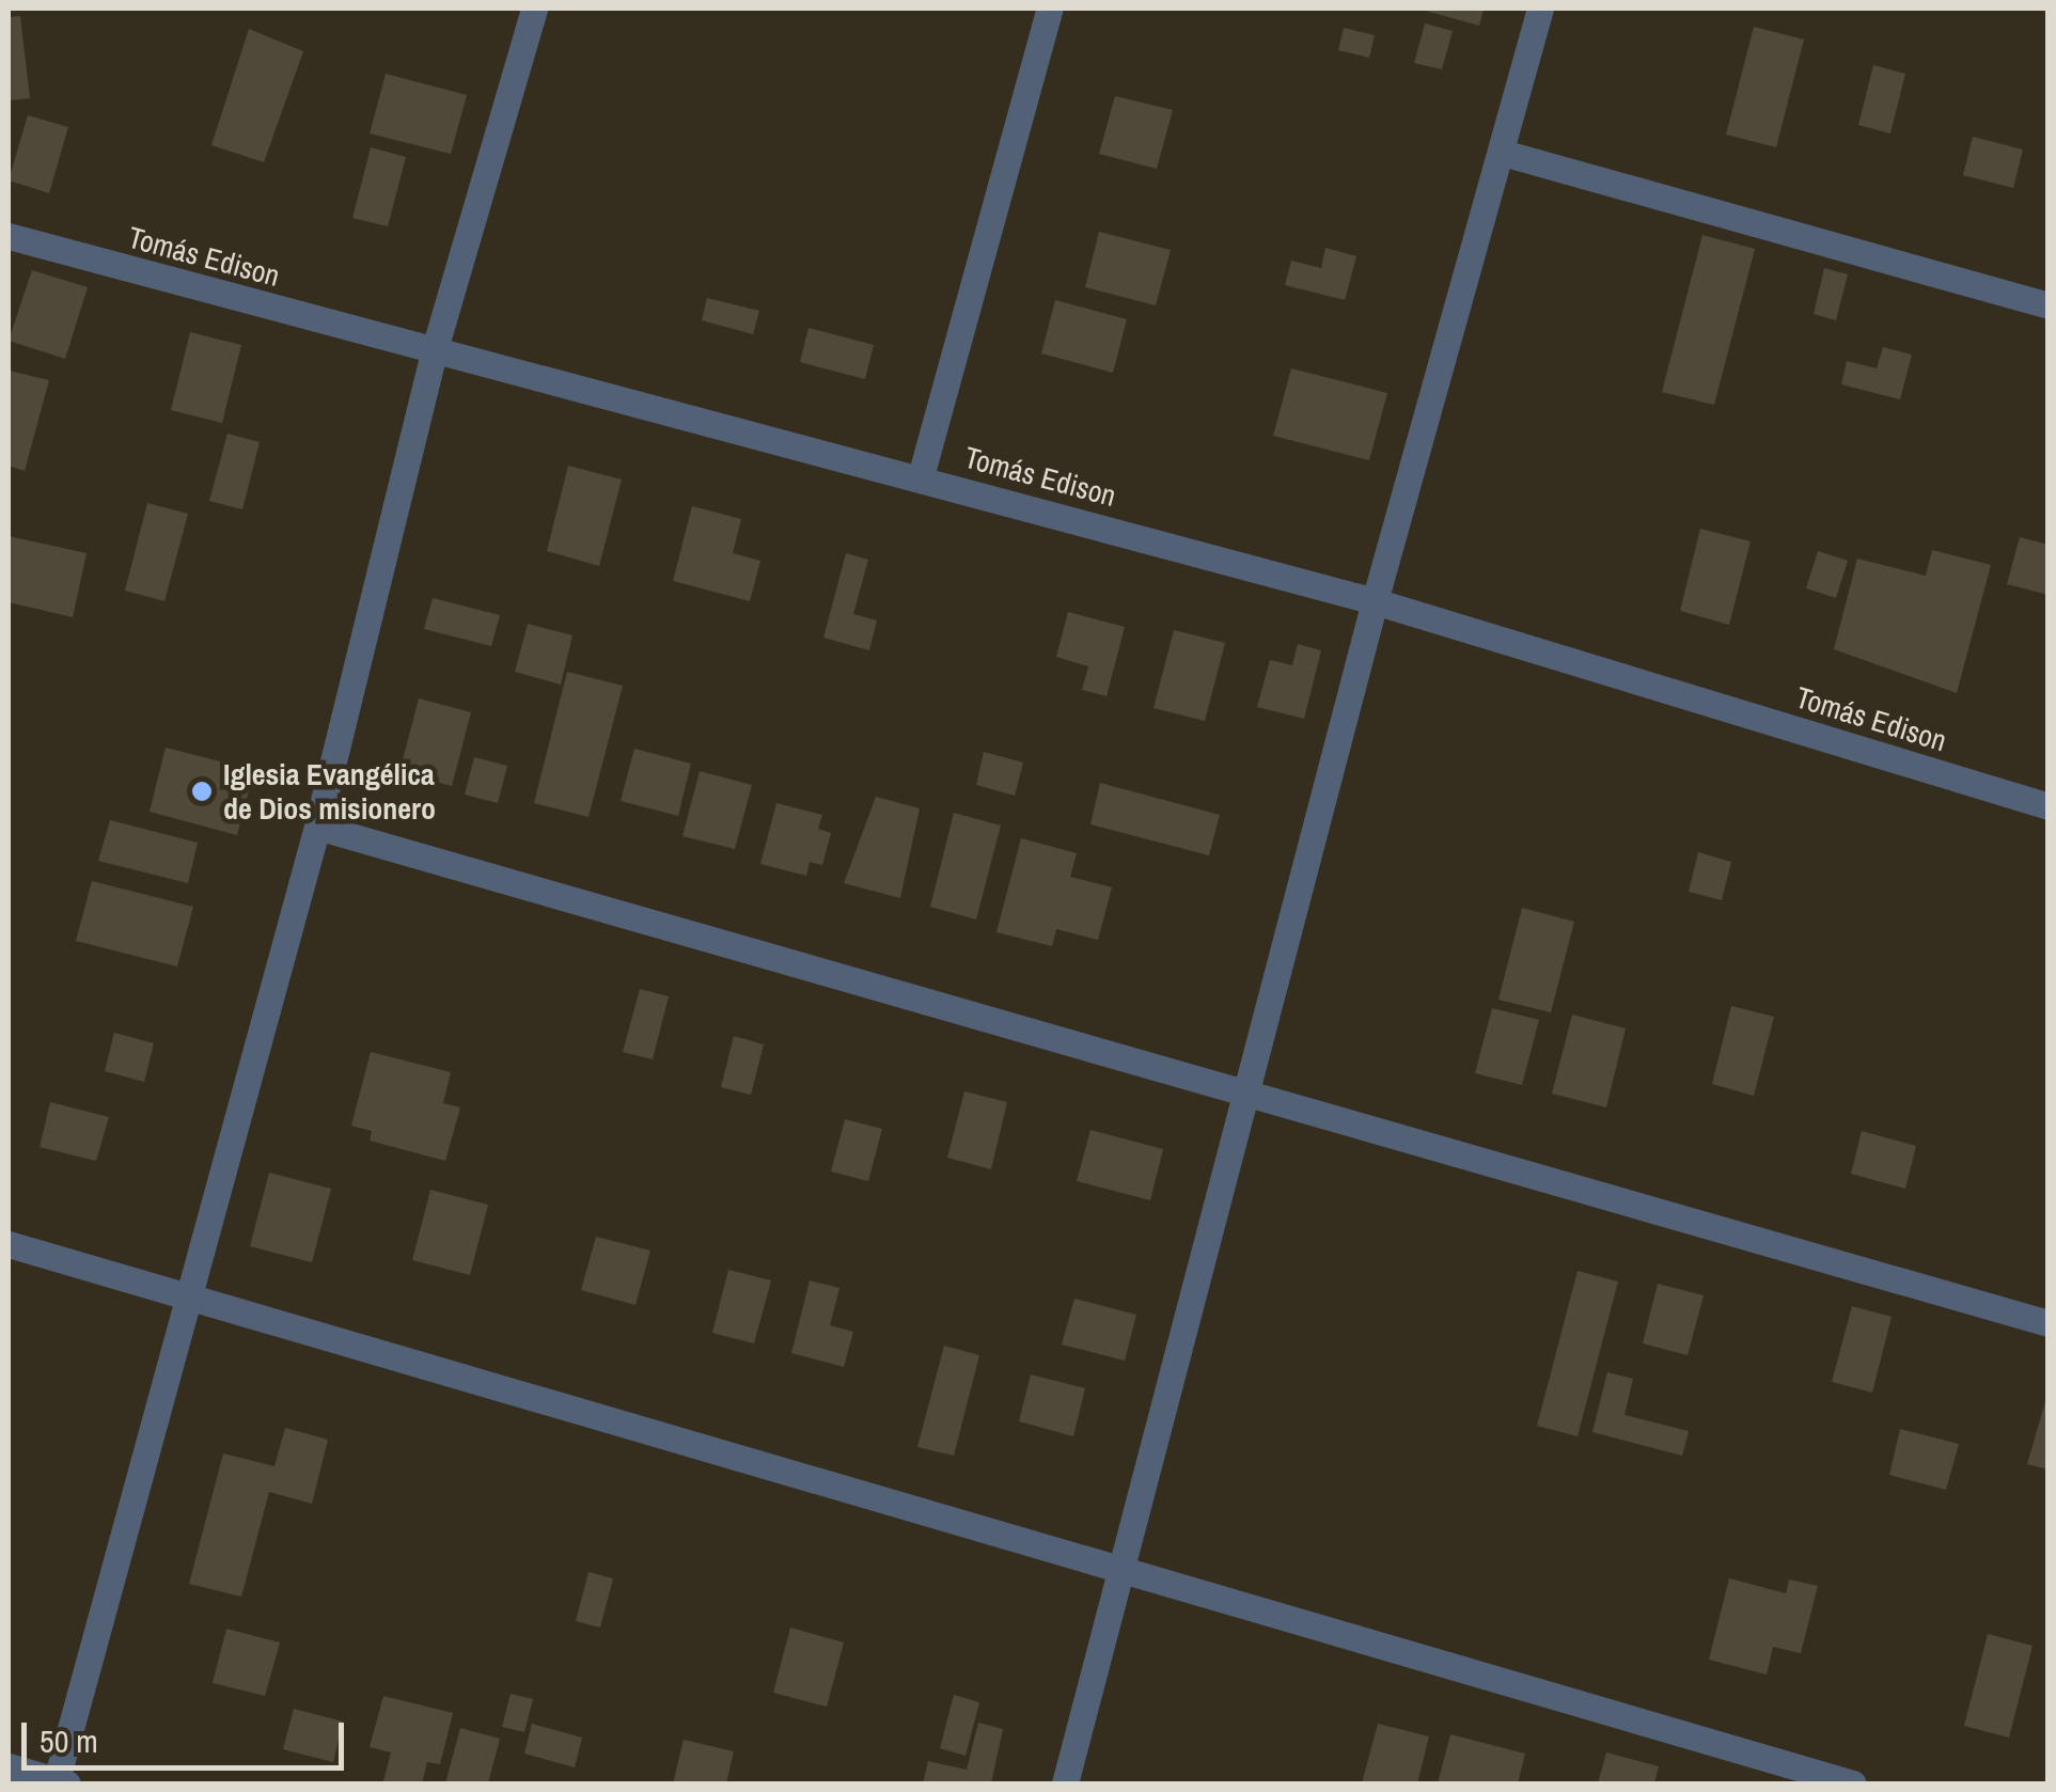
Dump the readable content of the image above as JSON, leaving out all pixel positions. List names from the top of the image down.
{
  "streets": {
    "street": ["Tomás Edison"]
  },
  "places": ["Iglesia Evangélica de Dios misionero"],
  "scale_bar": "50 m"
}
